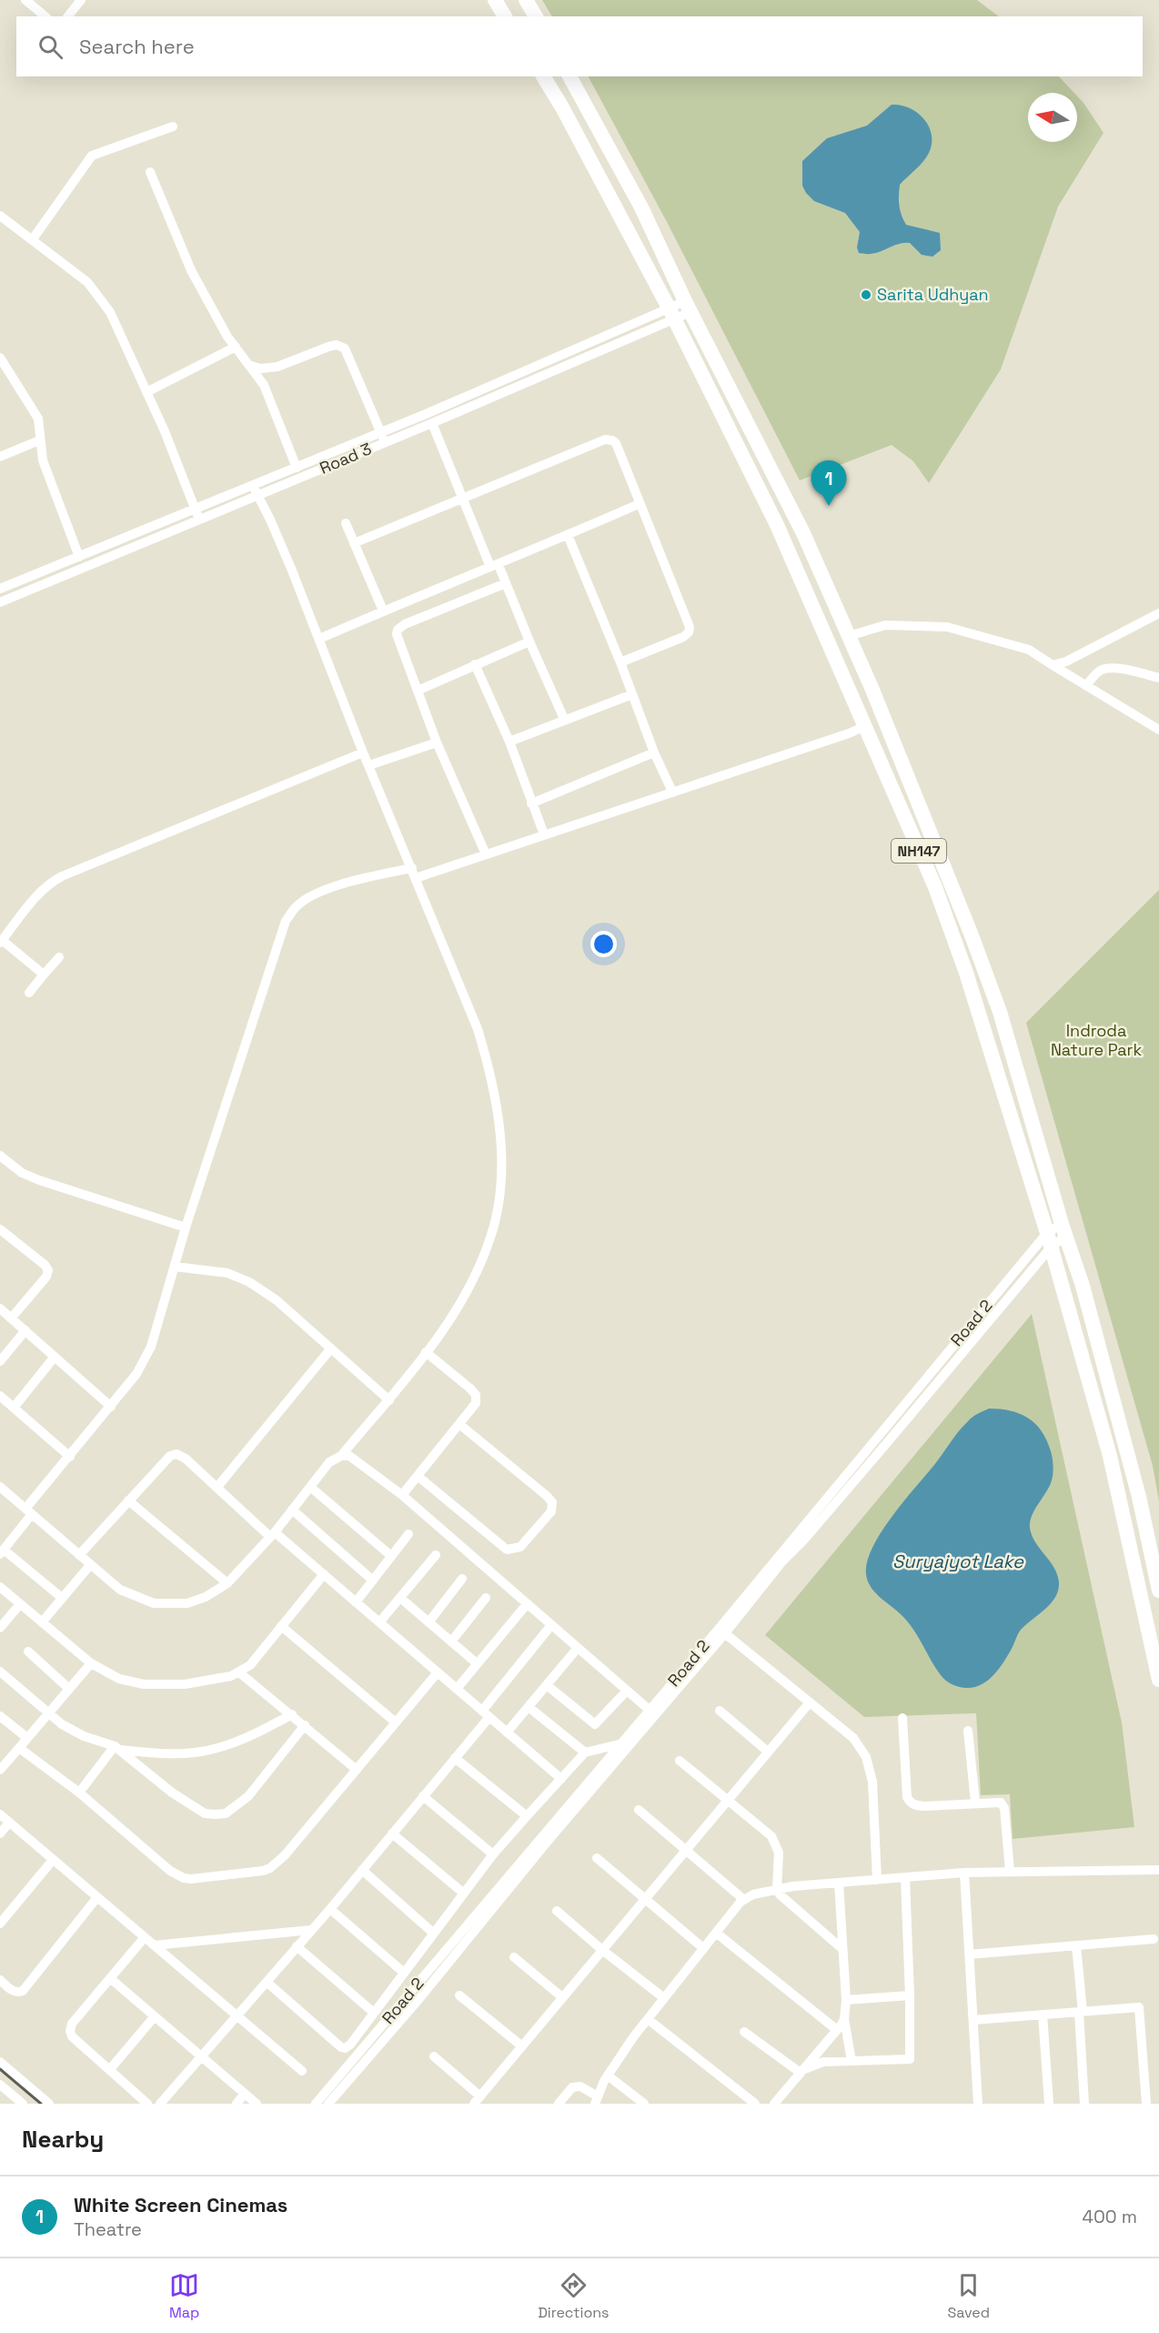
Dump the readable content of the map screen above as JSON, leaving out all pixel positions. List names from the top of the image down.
{
  "streets": {
    "highway": ["NH147"],
    "street": ["Road 3", "Road 2"]
  },
  "crossings": [
    ["Road 3", "NH147"],
    ["NH147", "Road 2"]
  ],
  "water": ["Suryajyot Lake"],
  "parks": ["Indroda Nature Park"],
  "places": ["Sarita Udhyan"],
  "north": "left",
  "page": {
    "search": "Search here",
    "pins": "1",
    "heading": "Nearby",
    "list": [
      {
        "mark": "1",
        "name": "White Screen Cinemas",
        "note": "Theatre",
        "value": "400 m"
      }
    ],
    "nav": ["Map", "Directions", "Saved"]
  }
}
